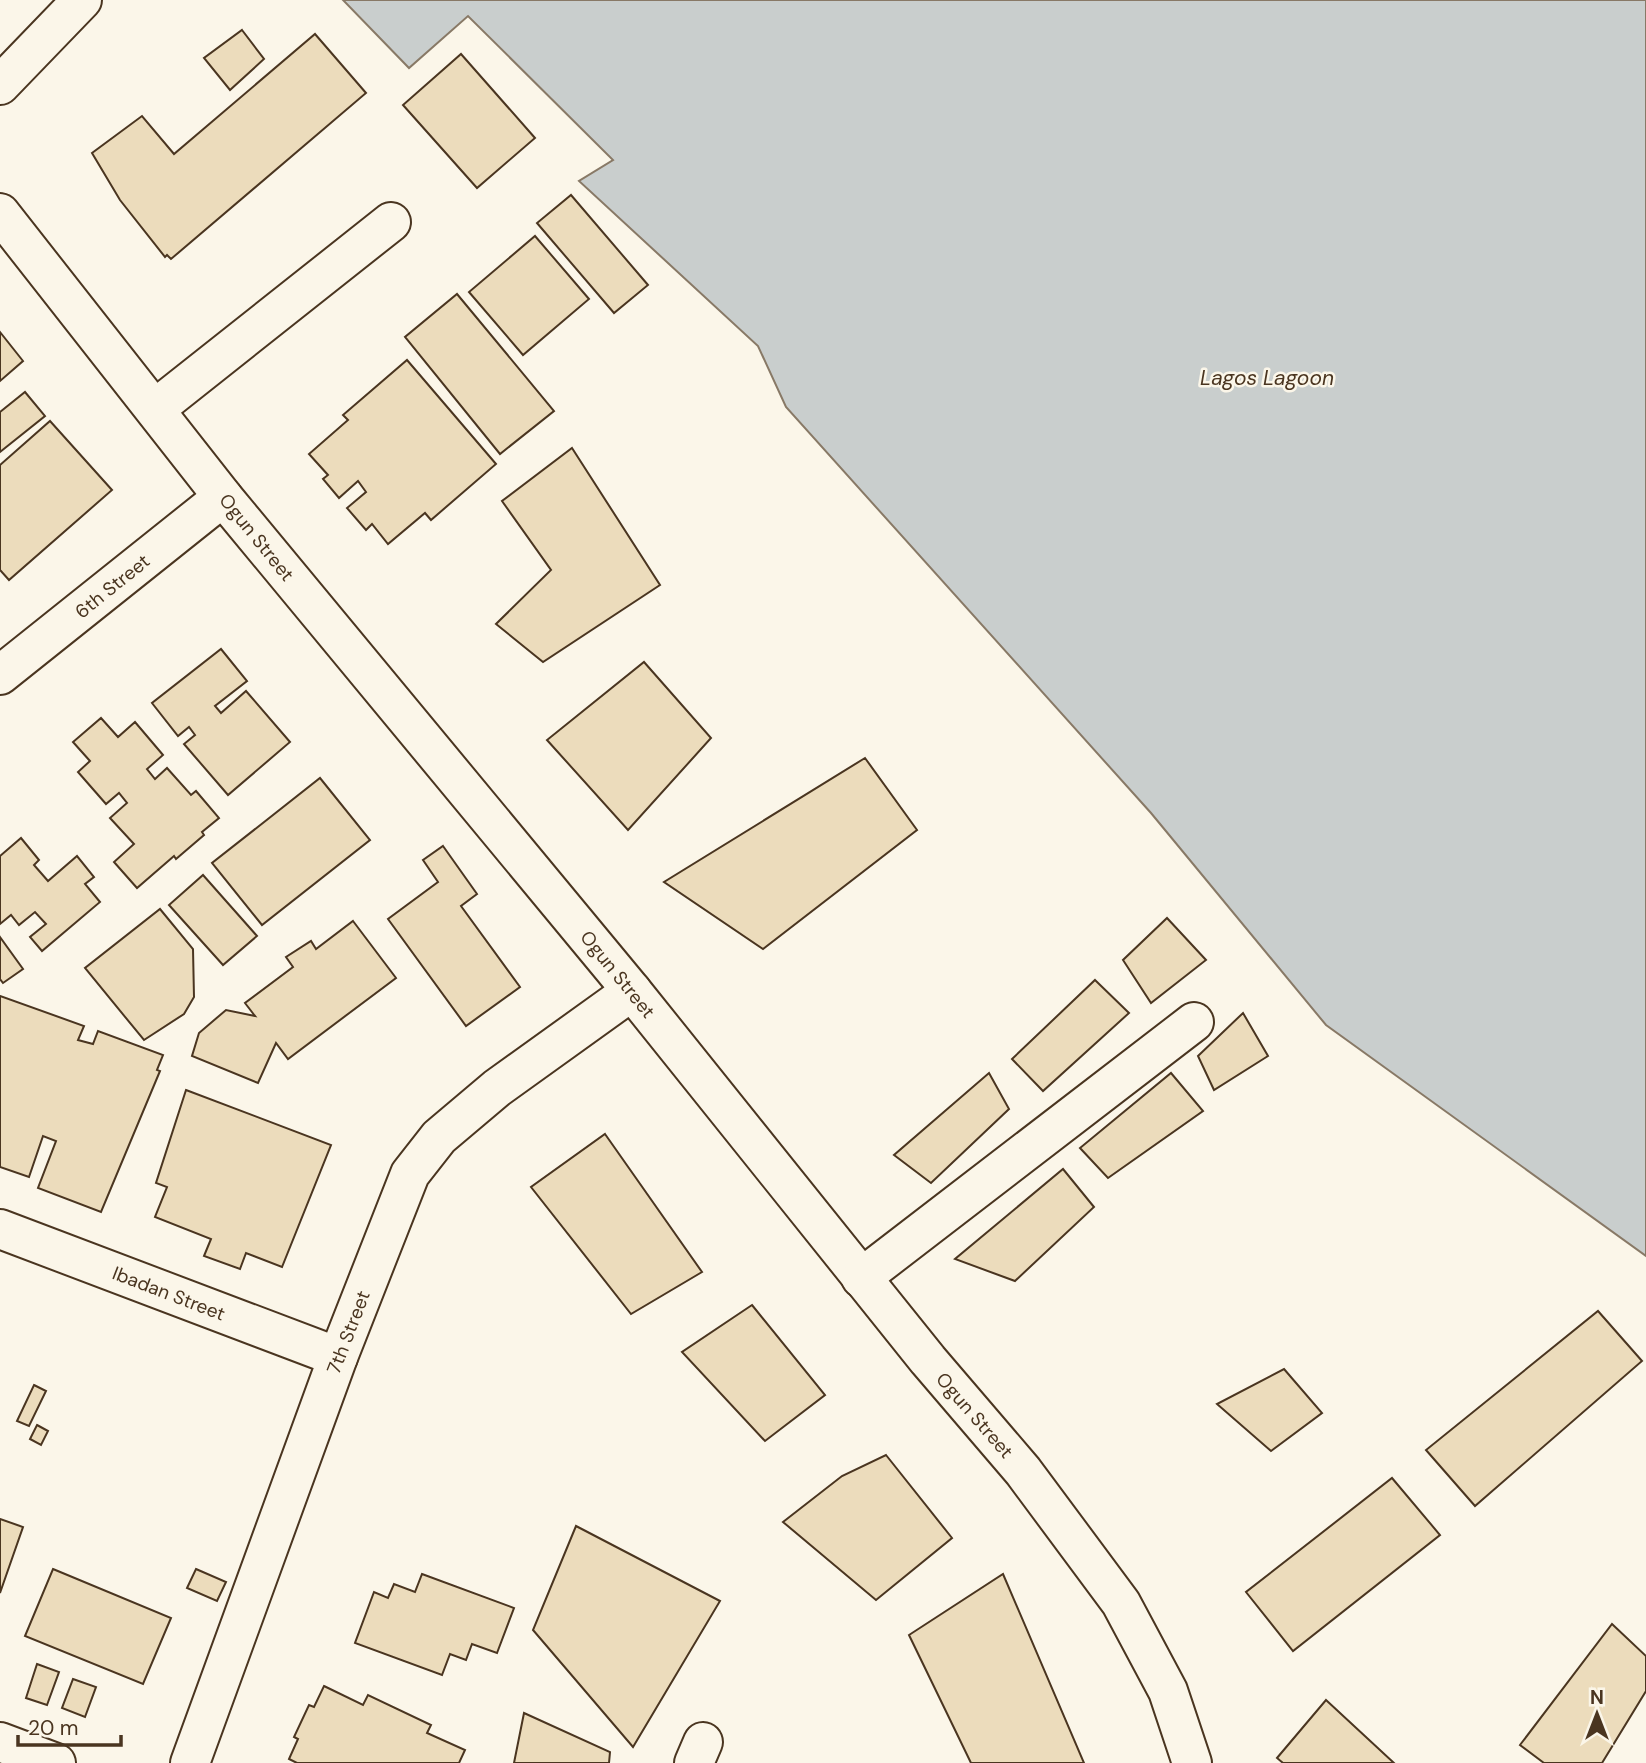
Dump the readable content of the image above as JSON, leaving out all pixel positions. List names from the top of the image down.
{
  "streets": {
    "street": [
      "Ogun Street",
      "6th Street",
      "Ibadan Street",
      "7th Street"
    ]
  },
  "crossings": [
    ["Ogun Street", "6th Street"],
    ["Ogun Street", "7th Street"],
    ["Ibadan Street", "7th Street"]
  ],
  "water": ["Lagos Lagoon"],
  "scale_bar": "20 m",
  "north": "top"
}
